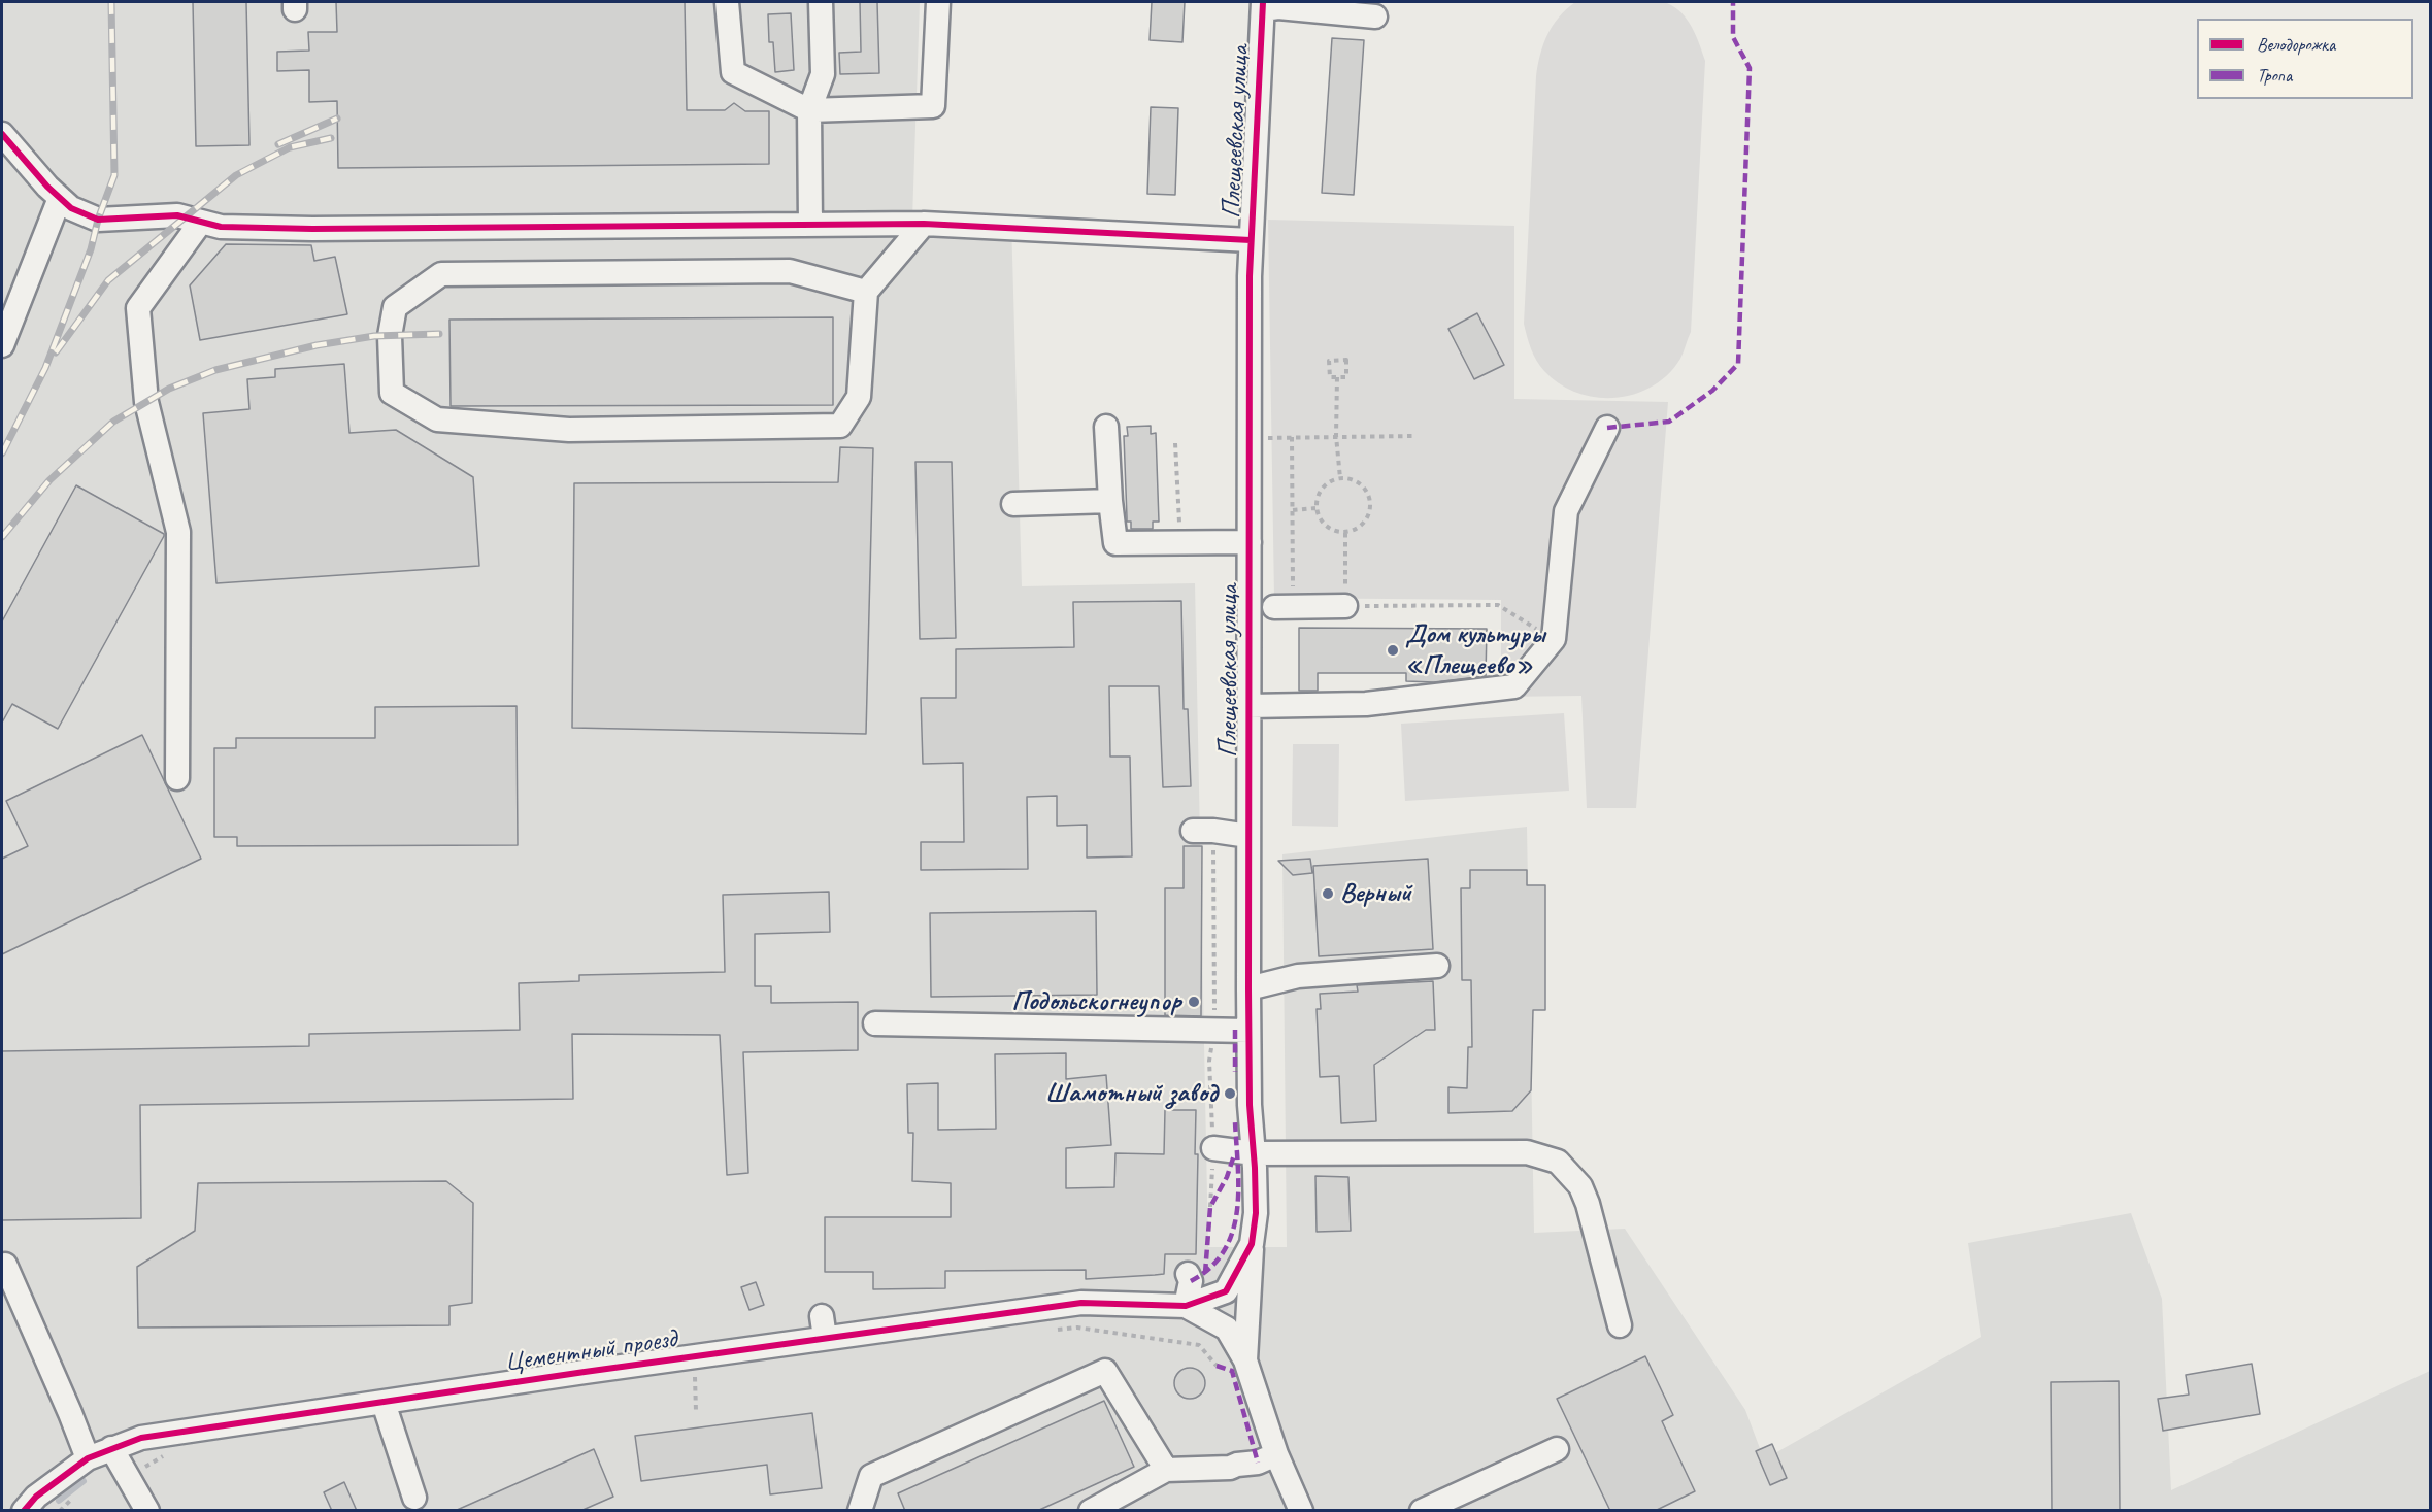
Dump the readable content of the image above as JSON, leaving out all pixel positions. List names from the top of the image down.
{
  "streets": {
    "street": ["Плещеевская улица", "Цементный проезд"]
  },
  "crossings": [
    ["Плещеевская улица", "Цементный проезд"]
  ],
  "places": [
    "Дом культуры «Плещеево»",
    "Верный",
    "Подольскогнеупор",
    "Шамотный завод"
  ],
  "legend": ["Велодорожка", "Тропа"]
}
